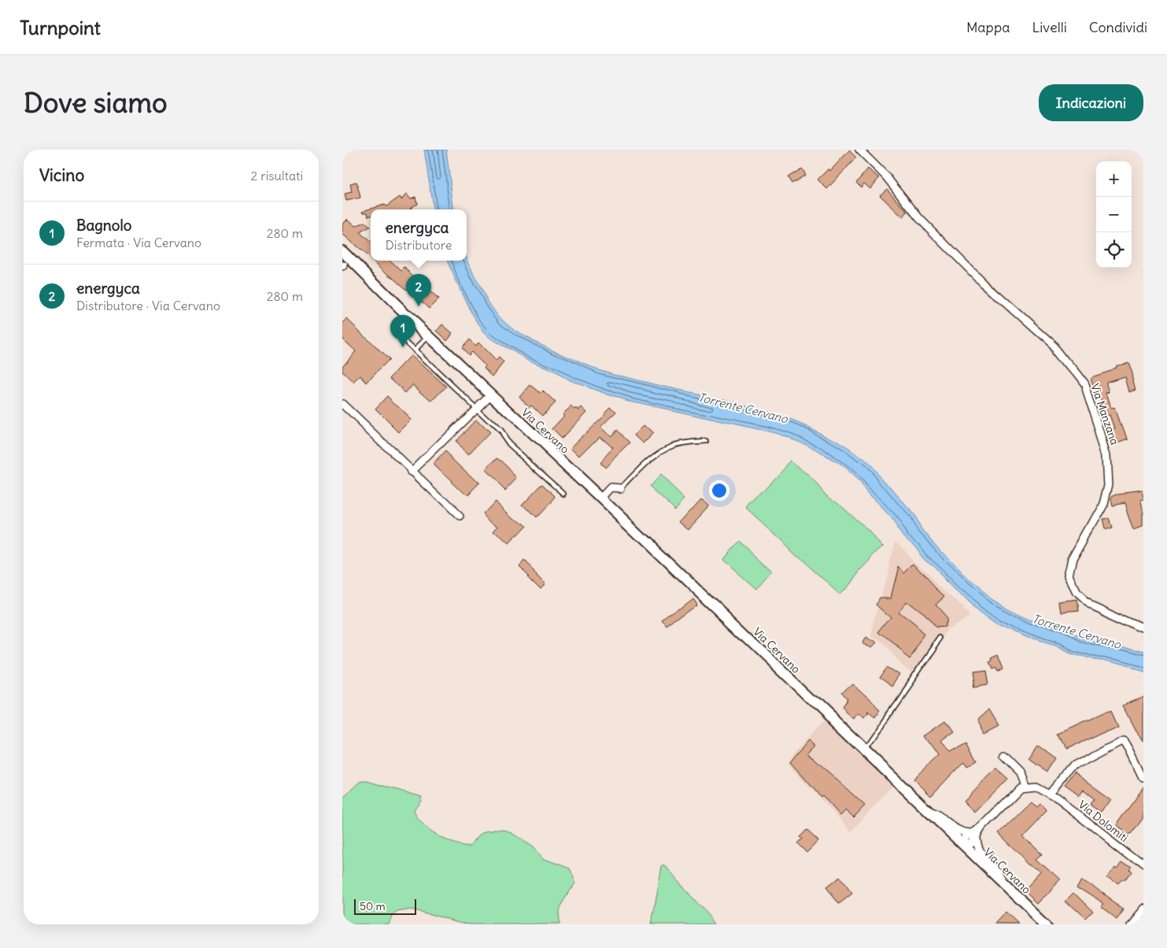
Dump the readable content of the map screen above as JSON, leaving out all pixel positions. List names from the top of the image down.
{
  "streets": {
    "main road": ["Via Cervano"],
    "street": ["Via Manzana", "Via Dolomiti"]
  },
  "water": ["Torrente Cervano"],
  "scale_bar": "50 m",
  "page": {
    "header": "Turnpoint",
    "nav": ["Mappa", "Livelli", "Condividi"],
    "buttons": "Indicazioni",
    "title": "Dove siamo",
    "heading": ["Vicino", "2 risultati"],
    "map_buttons": ["+", "−"],
    "list": [
      {
        "mark": "1",
        "name": "Bagnolo",
        "note": "Fermata · Via Cervano",
        "value": "280 m"
      },
      {
        "mark": "2",
        "name": "energyca",
        "note": "Distributore · Via Cervano",
        "value": "280 m"
      }
    ],
    "popup": ["energyca", "Distributore"],
    "pins": ["2", "1"],
    "scale": "50 m"
  }
}
